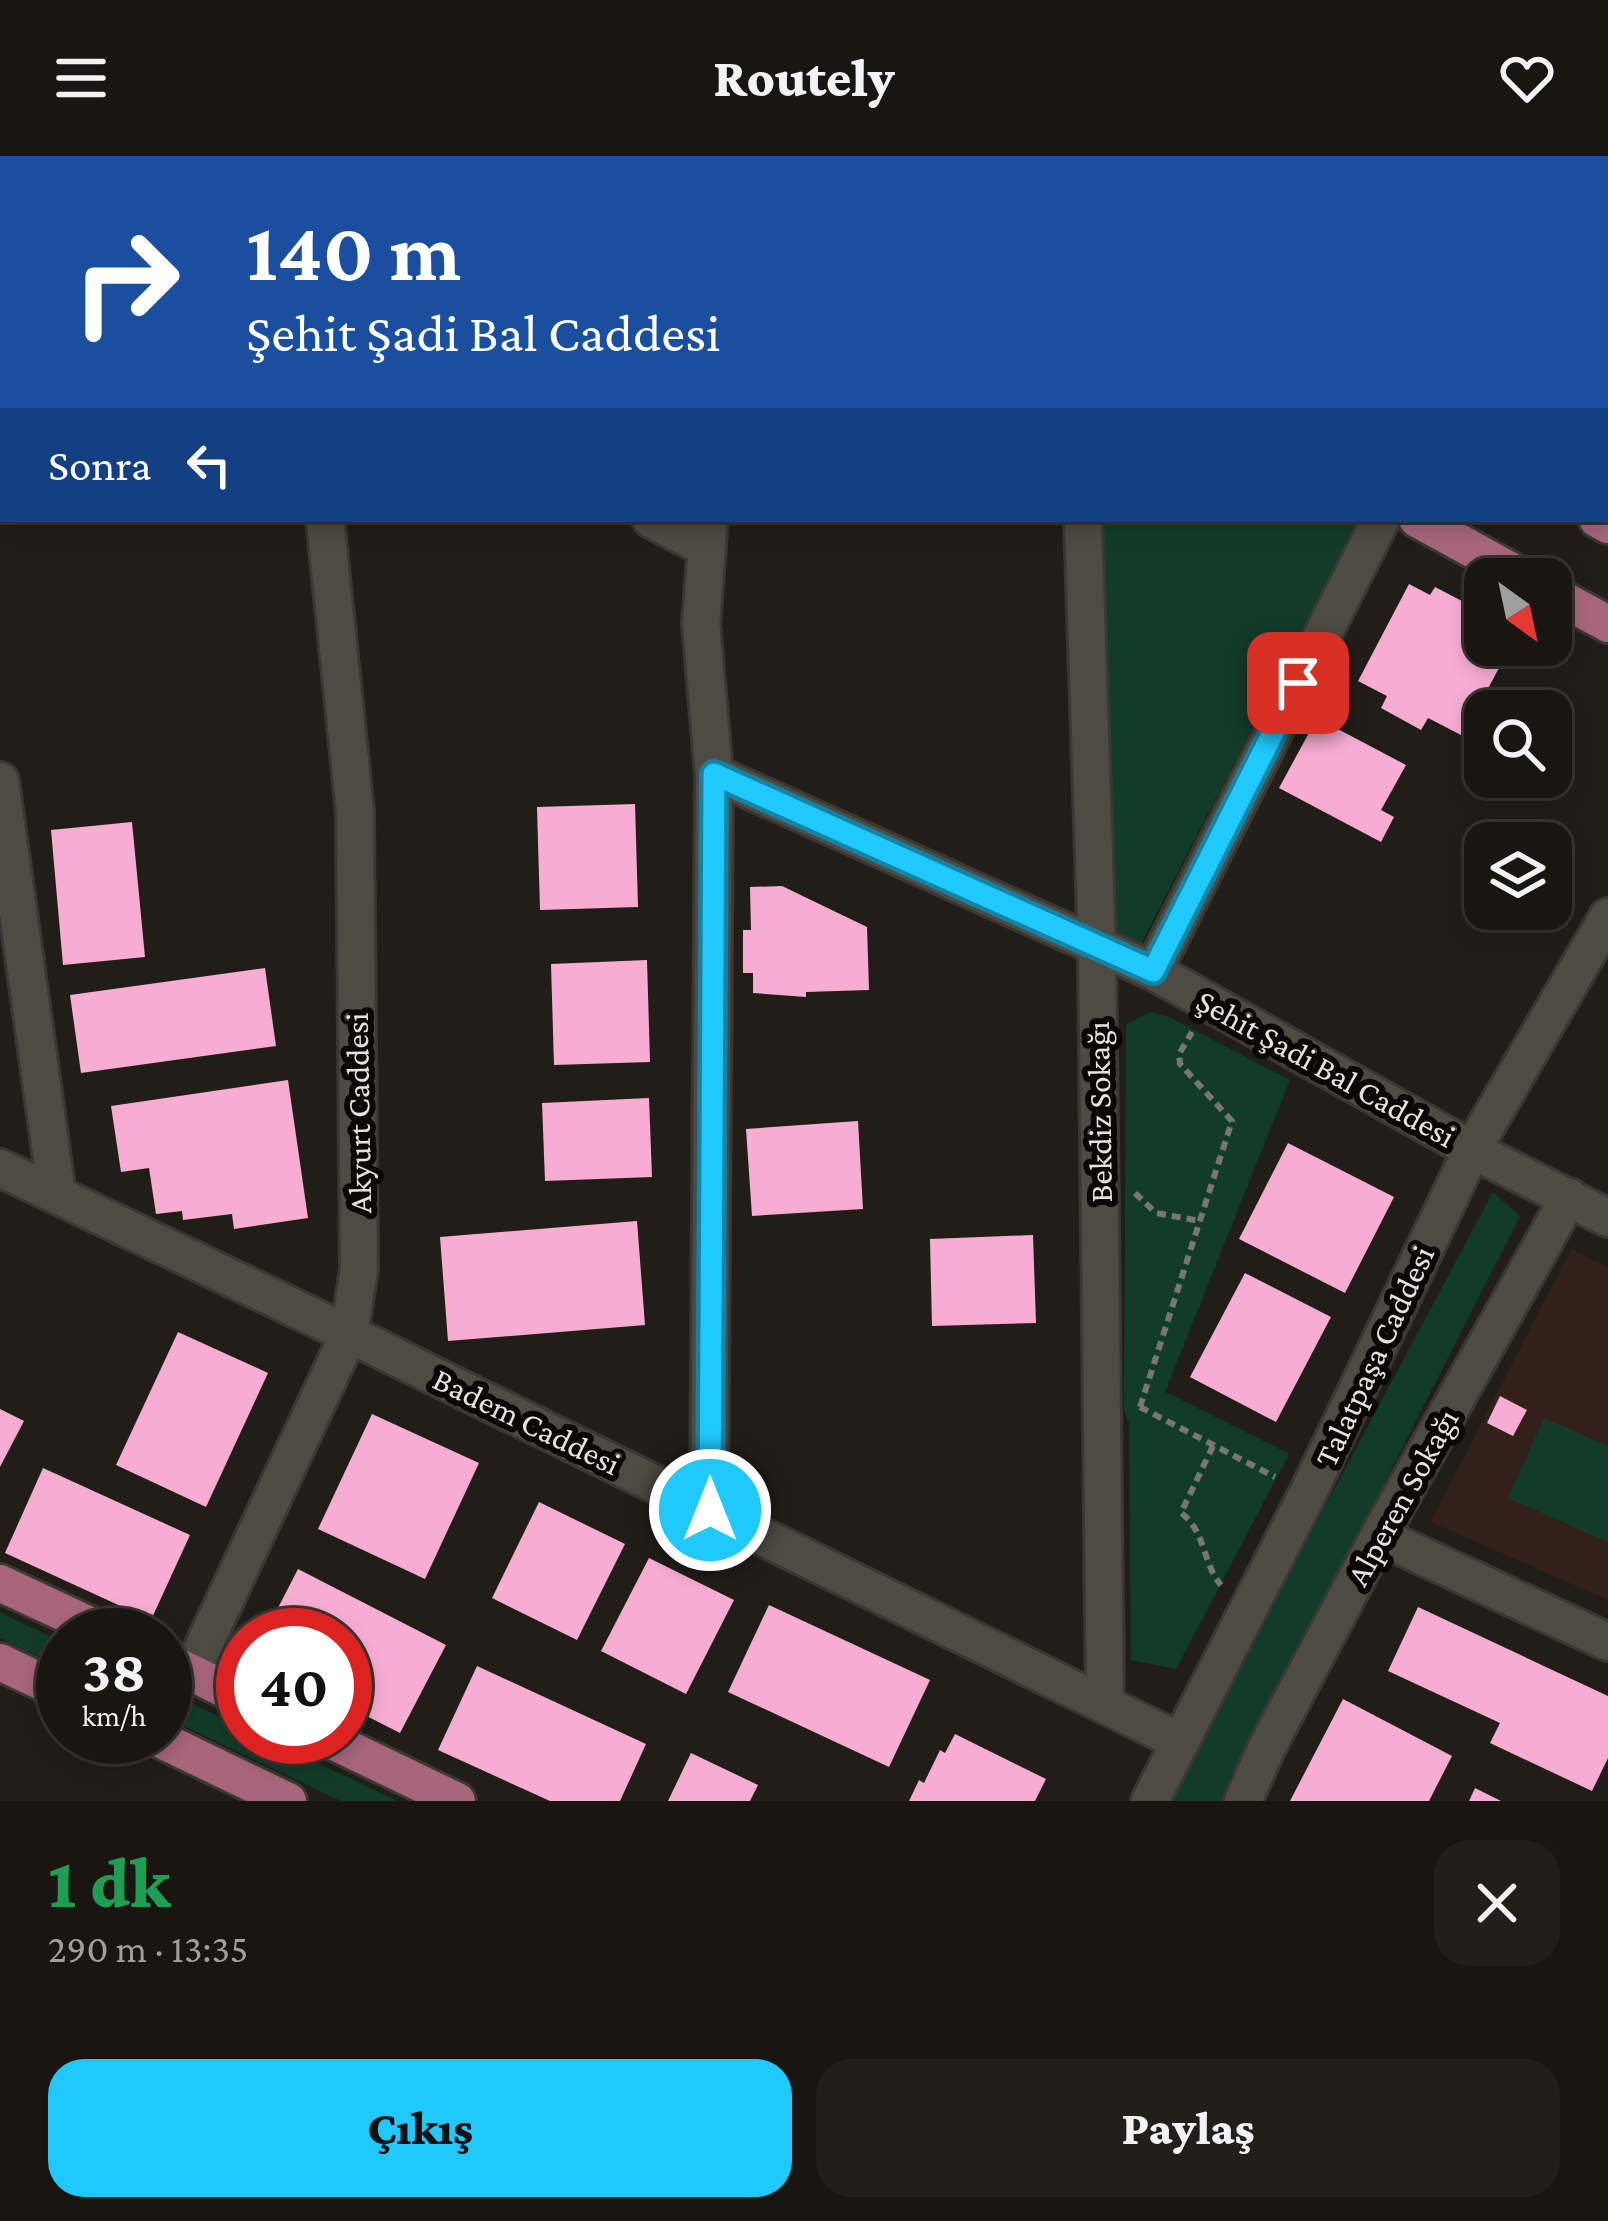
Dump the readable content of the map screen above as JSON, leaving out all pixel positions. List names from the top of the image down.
{
  "streets": {
    "street": [
      "Şehit Şadi Bal Caddesi",
      "Bekdiz Sokağı",
      "Akyurt Caddesi",
      "Talatpaşa Caddesi",
      "Badem Caddesi",
      "Alperen Sokağı"
    ]
  },
  "crossings": [
    ["Şehit Şadi Bal Caddesi", "Bekdiz Sokağı"],
    ["Şehit Şadi Bal Caddesi", "Talatpaşa Caddesi"],
    ["Şehit Şadi Bal Caddesi", "Alperen Sokağı"],
    ["Bekdiz Sokağı", "Badem Caddesi"],
    ["Akyurt Caddesi", "Badem Caddesi"],
    ["Talatpaşa Caddesi", "Badem Caddesi"]
  ],
  "north": "bottom right",
  "page": {
    "header": "Routely",
    "turn": ["140 m", "Şehit Şadi Bal Caddesi"],
    "then": "Sonra",
    "speed": "38 km/h",
    "limit": "40",
    "heading": ["1 dk", "290 m · 13:35"],
    "buttons": ["Çıkış", "Paylaş"]
  }
}
